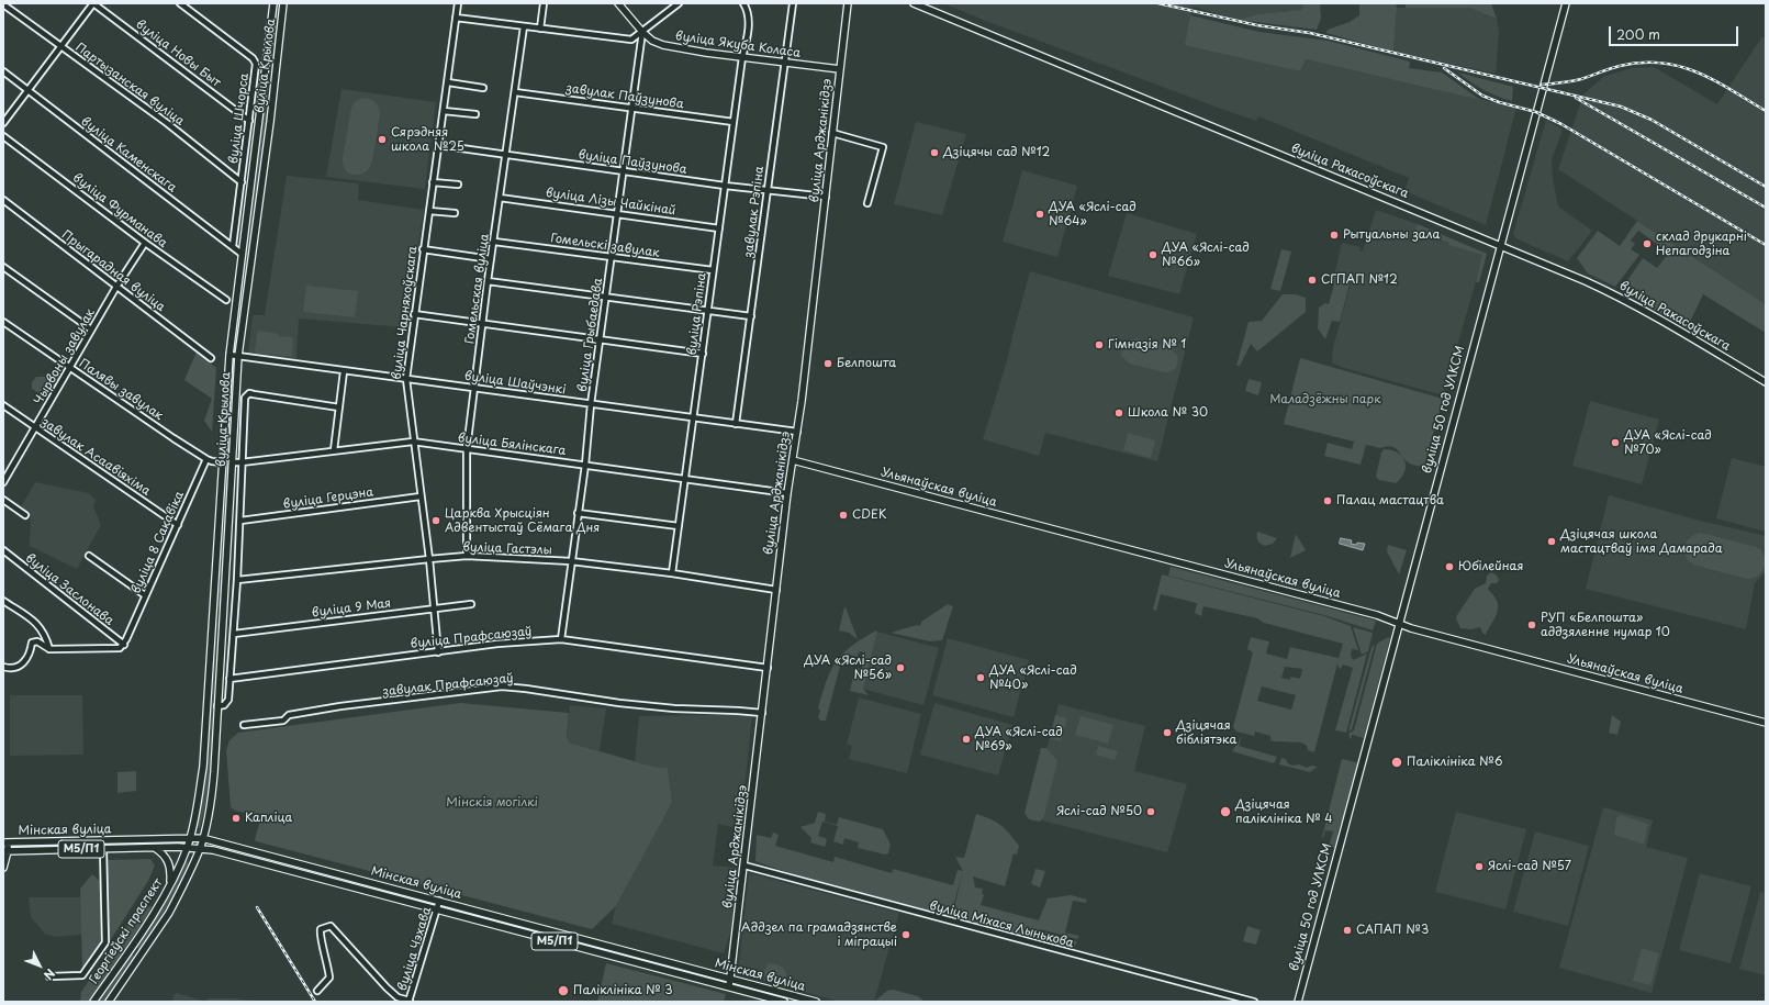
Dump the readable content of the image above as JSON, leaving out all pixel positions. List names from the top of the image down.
{
  "streets": {
    "main road": [
      "вуліца Якуба Коласа",
      "вуліца Крылова",
      "вуліца Арджанікідзэ",
      "вуліца Ракасоўскага",
      "вуліца 50 год УЛКСМ",
      "Ульянаўская вуліца",
      "Мінская вуліца",
      "М5/П1",
      "Георгіеўскі праспект"
    ],
    "street": [
      "вуліца Новы Быт",
      "Партызанская вуліца",
      "завулак Паўзунова",
      "вуліца Шчорса",
      "вуліца Каменскага",
      "вуліца Паўзунова",
      "вуліца Лізы Чайкінай",
      "вуліца Фурманава",
      "завулак Рэпіна",
      "Гомельскі завулак",
      "Прыгарадная вуліца",
      "Гомельская вуліца",
      "вуліца Чарняхоўскага",
      "вуліца Рэпіна",
      "вуліца Грыбаедава",
      "Чырвоны завулак",
      "вуліца Шаўчэнкі",
      "Палявы завулак",
      "вуліца Бялінскага",
      "завулак Асаавіяхіма",
      "вуліца Герцэна",
      "вуліца 8 Сакавіка",
      "вуліца Гастэлы",
      "вуліца Заслонава",
      "вуліца 9 Мая",
      "вуліца Прафсаюзаў",
      "завулак Прафсаюзаў",
      "вуліца Міхася Лынькова",
      "вуліца Чэхава"
    ]
  },
  "crossings": [
    ["вуліца Якуба Коласа", "вуліца Арджанікідзэ"],
    ["вуліца Якуба Коласа", "завулак Рэпіна"],
    ["вуліца Якуба Коласа", "вуліца Рэпіна"],
    ["вуліца Якуба Коласа", "вуліца Грыбаедава"],
    ["вуліца Новы Быт", "вуліца Шчорса"],
    ["вуліца Крылова", "вуліца Каменскага"],
    ["вуліца Крылова", "вуліца Шаўчэнкі"],
    ["вуліца Крылова", "вуліца Бялінскага"],
    ["вуліца Крылова", "Мінская вуліца"],
    ["вуліца Крылова", "Георгіеўскі праспект"],
    ["Партызанская вуліца", "вуліца Шчорса"],
    ["завулак Паўзунова", "Гомельская вуліца"],
    ["завулак Паўзунова", "вуліца Рэпіна"],
    ["завулак Паўзунова", "вуліца Грыбаедава"],
    ["вуліца Шчорса", "вуліца Каменскага"],
    ["вуліца Арджанікідзэ", "вуліца Паўзунова"],
    ["вуліца Арджанікідзэ", "вуліца Шаўчэнкі"],
    ["вуліца Арджанікідзэ", "вуліца Бялінскага"],
    ["вуліца Арджанікідзэ", "Ульянаўская вуліца"],
    ["вуліца Арджанікідзэ", "вуліца Гастэлы"],
    ["вуліца Арджанікідзэ", "вуліца Прафсаюзаў"],
    ["вуліца Арджанікідзэ", "завулак Прафсаюзаў"],
    ["вуліца Арджанікідзэ", "Мінская вуліца"],
    ["вуліца Арджанікідзэ", "вуліца Міхася Лынькова"],
    ["вуліца Паўзунова", "завулак Рэпіна"],
    ["вуліца Паўзунова", "Гомельская вуліца"],
    ["вуліца Паўзунова", "вуліца Чарняхоўскага"],
    ["вуліца Паўзунова", "вуліца Рэпіна"],
    ["вуліца Паўзунова", "вуліца Грыбаедава"],
    ["вуліца Ракасоўскага", "вуліца 50 год УЛКСМ"],
    ["вуліца Лізы Чайкінай", "Гомельская вуліца"],
    ["вуліца Лізы Чайкінай", "вуліца Рэпіна"],
    ["вуліца Лізы Чайкінай", "вуліца Грыбаедава"],
    ["вуліца Фурманава", "Чырвоны завулак"],
    ["завулак Рэпіна", "вуліца Шаўчэнкі"],
    ["Гомельскі завулак", "Гомельская вуліца"],
    ["Гомельскі завулак", "вуліца Рэпіна"],
    ["Гомельскі завулак", "вуліца Грыбаедава"],
    ["Прыгарадная вуліца", "Чырвоны завулак"],
    ["Гомельская вуліца", "вуліца Шаўчэнкі"],
    ["Гомельская вуліца", "вуліца Бялінскага"],
    ["Гомельская вуліца", "вуліца Гастэлы"],
    ["вуліца Чарняхоўскага", "вуліца Шаўчэнкі"],
    ["вуліца Чарняхоўскага", "вуліца Бялінскага"],
    ["вуліца Чарняхоўскага", "вуліца Герцэна"],
    ["вуліца Чарняхоўскага", "вуліца Гастэлы"],
    ["вуліца Чарняхоўскага", "вуліца 9 Мая"],
    ["вуліца Чарняхоўскага", "вуліца Прафсаюзаў"],
    ["вуліца Рэпіна", "вуліца Шаўчэнкі"],
    ["вуліца Рэпіна", "вуліца Бялінскага"],
    ["вуліца Рэпіна", "вуліца Гастэлы"],
    ["вуліца Грыбаедава", "вуліца Шаўчэнкі"],
    ["вуліца Грыбаедава", "вуліца Бялінскага"],
    ["вуліца Грыбаедава", "вуліца Гастэлы"],
    ["вуліца Грыбаедава", "вуліца Прафсаюзаў"],
    ["Чырвоны завулак", "Палявы завулак"],
    ["Чырвоны завулак", "завулак Асаавіяхіма"],
    ["Палявы завулак", "вуліца 8 Сакавіка"],
    ["вуліца 50 год УЛКСМ", "Ульянаўская вуліца"],
    ["завулак Асаавіяхіма", "вуліца 8 Сакавіка"],
    ["вуліца 8 Сакавіка", "вуліца Заслонава"],
    ["Мінская вуліца", "Георгіеўскі праспект"],
    ["Мінская вуліца", "вуліца Чэхава"]
  ],
  "parks": ["Маладзёжны парк", "Мінскія могілкі"],
  "places": [
    "Сярэдняя школа №25",
    "Дзіцячы сад №12",
    "ДУА «Яслі-сад №64»",
    "Рытуальны зала",
    "склад друкарні Непагодзіна",
    "ДУА «Яслі-сад №66»",
    "СГПАП №12",
    "Гімназія № 1",
    "Белпошта",
    "Школа № 30",
    "ДУА «Яслі-сад №70»",
    "Палац мастацтва",
    "CDEK",
    "Царква Хрысціян Адвентыстаў Сёмага Дня",
    "Дзіцячая школа мастацтваў імя Дамарада",
    "Юбілейная",
    "РУП «Белпошта» аддзяленне нумар 10",
    "ДУА «Яслі-сад №56»",
    "ДУА «Яслі-сад №40»",
    "Дзіцячая бібліятэка",
    "ДУА «Яслі-сад №69»",
    "Паліклініка №6",
    "Яслі-сад №50",
    "Дзіцячая паліклініка № 4",
    "Капліца",
    "Яслі-сад №57",
    "САПАП №3",
    "Аддзел па грамадзянстве і міграцыі",
    "Паліклініка № 3"
  ],
  "scale_bar": "200 m",
  "north": "bottom right"
}
